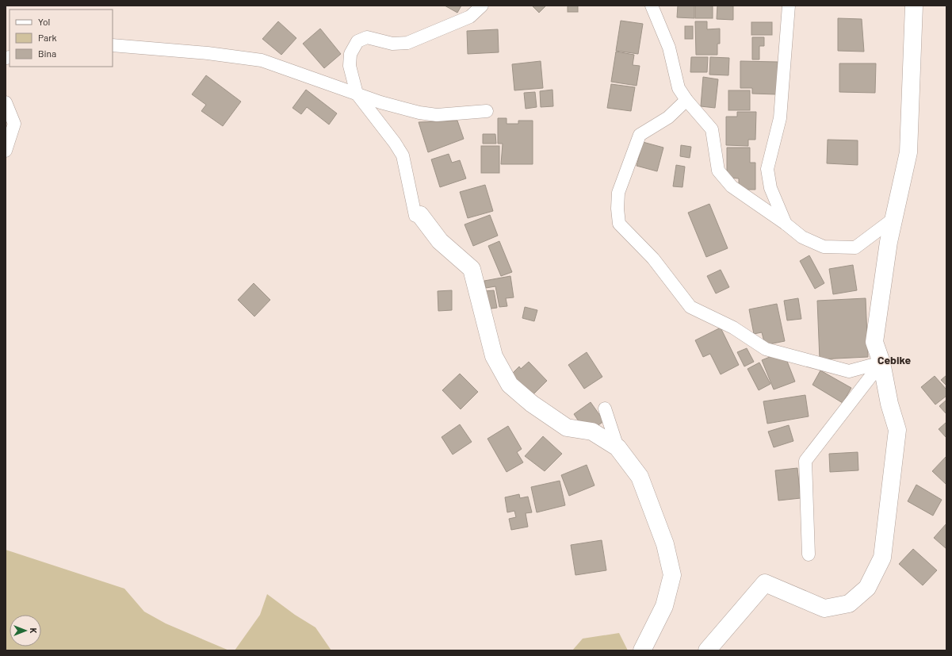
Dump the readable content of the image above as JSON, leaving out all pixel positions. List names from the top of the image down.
{
  "districts": ["Cebike"],
  "legend": ["Yol", "Park", "Bina"],
  "north": "right"
}
